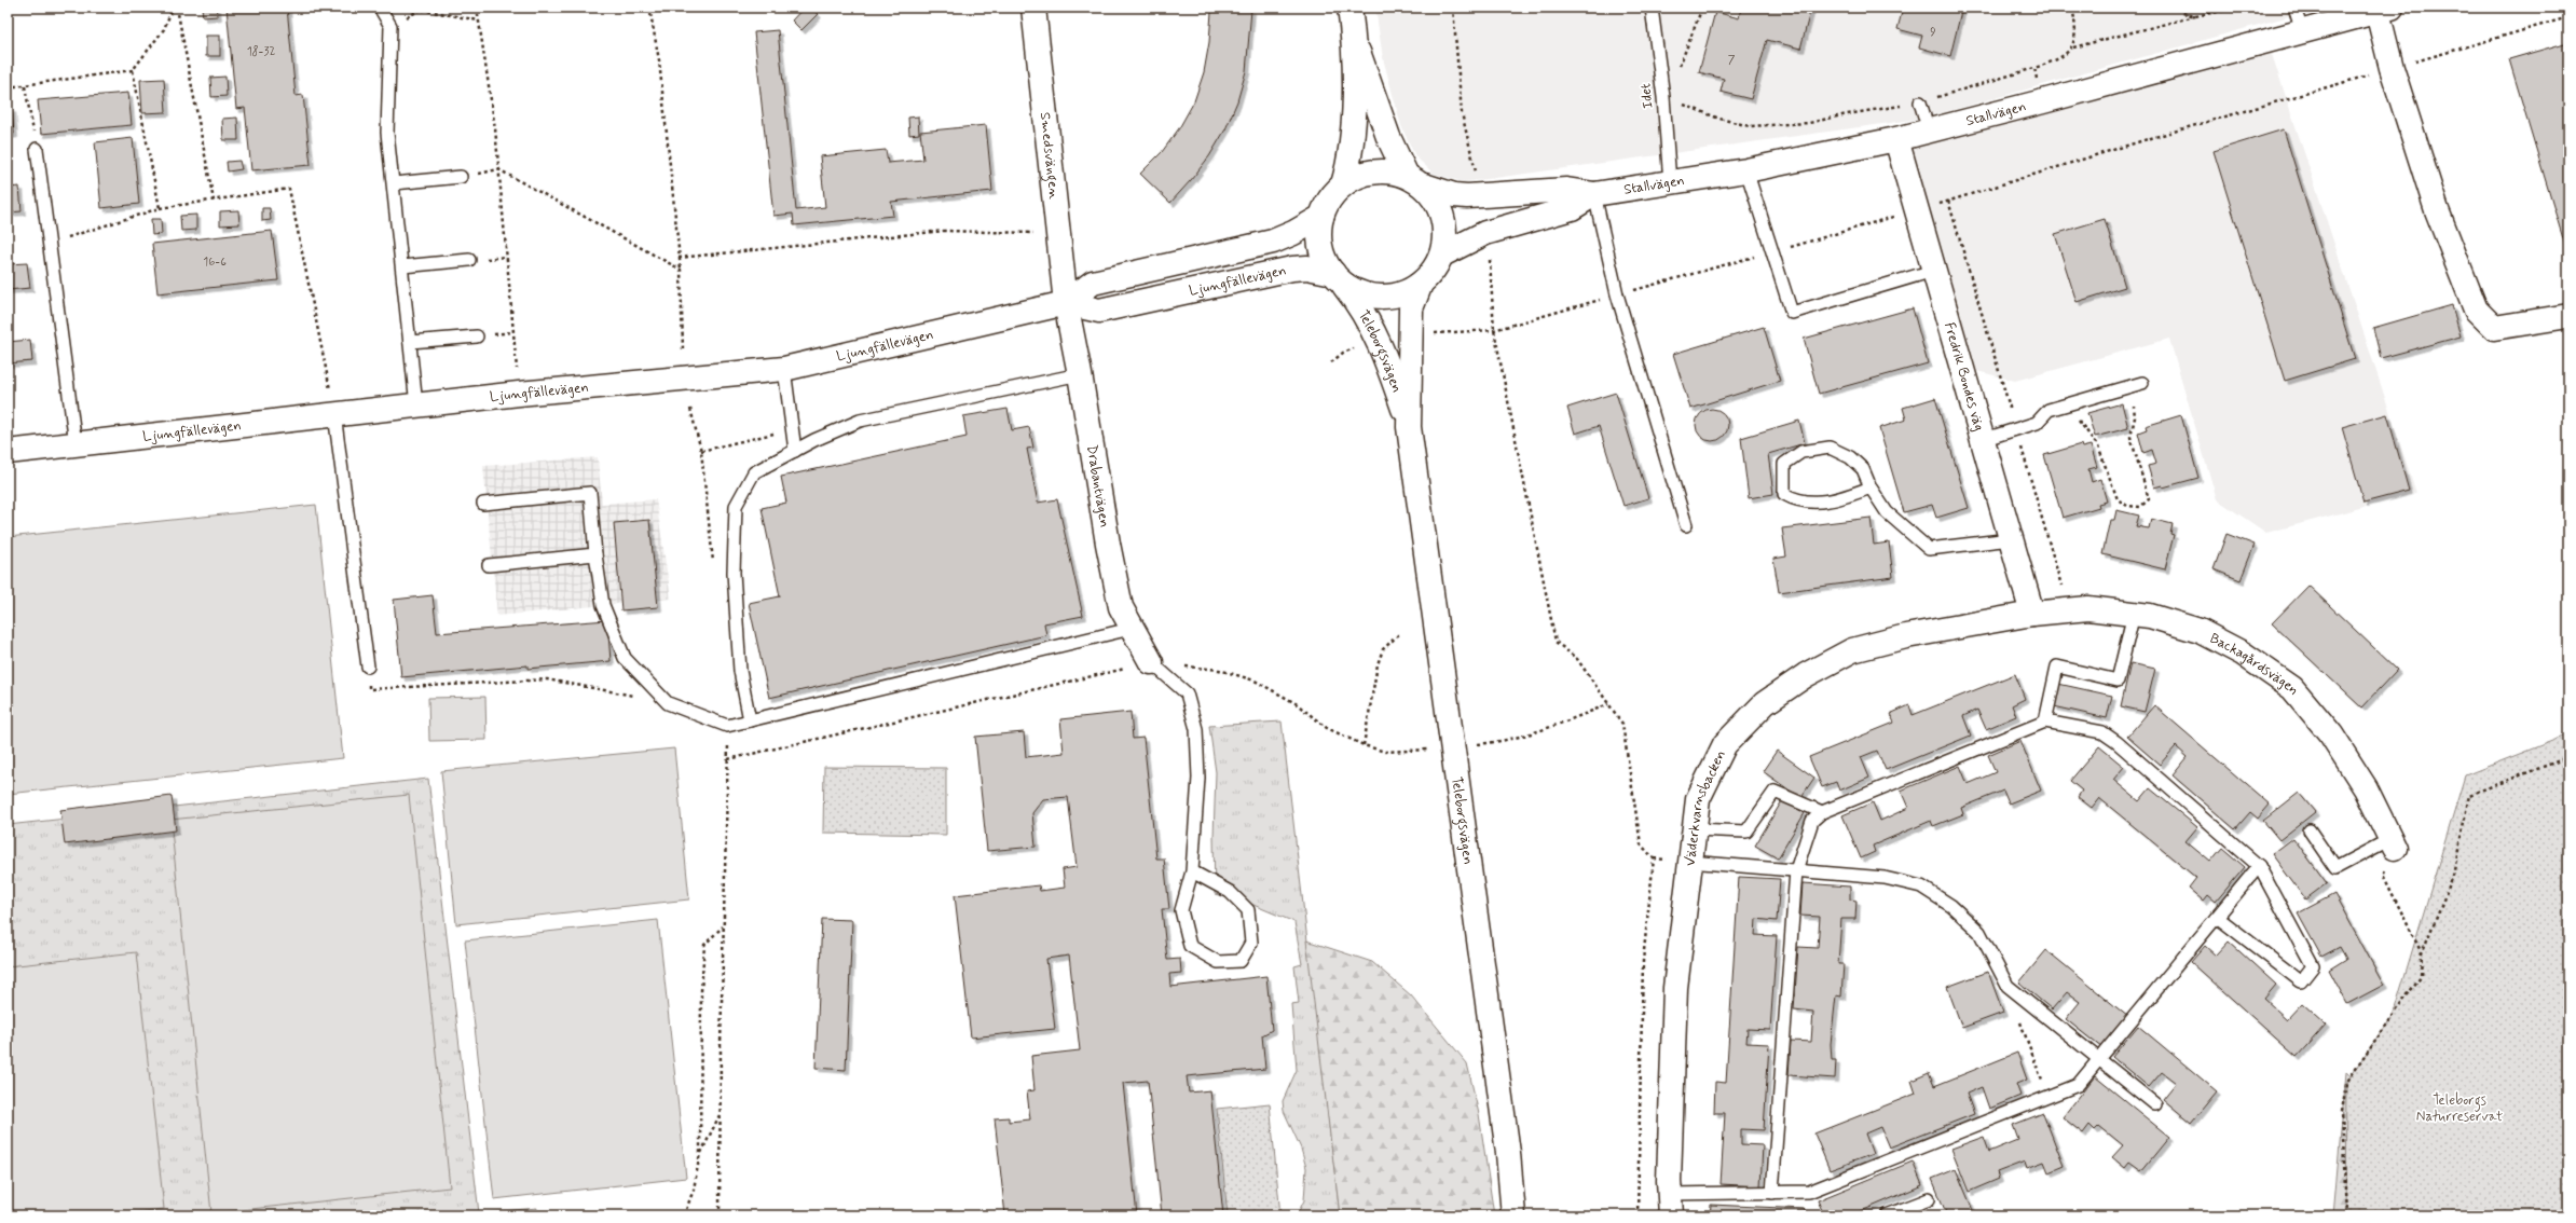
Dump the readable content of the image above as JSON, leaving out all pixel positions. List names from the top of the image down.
{
  "streets": {
    "street": [
      "Stallvägen",
      "Smedsvängen",
      "Ljungfällevägen",
      "Teleborgsvägen",
      "Fredrik Bondes väg",
      "Drabantvägen",
      "Backagårdsvägen",
      "Väderkvarnsbacken"
    ],
    "lane": ["Idet"]
  },
  "crossings": [
    ["Idet", "Stallvägen"],
    ["Stallvägen", "Ljungfällevägen"],
    ["Stallvägen", "Teleborgsvägen"],
    ["Stallvägen", "Fredrik Bondes väg"],
    ["Smedsvängen", "Ljungfällevägen"],
    ["Smedsvängen", "Drabantvägen"],
    ["Ljungfällevägen", "Teleborgsvägen"],
    ["Ljungfällevägen", "Drabantvägen"],
    ["Fredrik Bondes väg", "Backagårdsvägen"],
    ["Fredrik Bondes väg", "Väderkvarnsbacken"],
    ["Backagårdsvägen", "Väderkvarnsbacken"]
  ],
  "parks": ["Teleborgs Naturreservat"],
  "house_numbers": [
    "9",
    "18-32",
    "7",
    "16-6"
  ]
}
